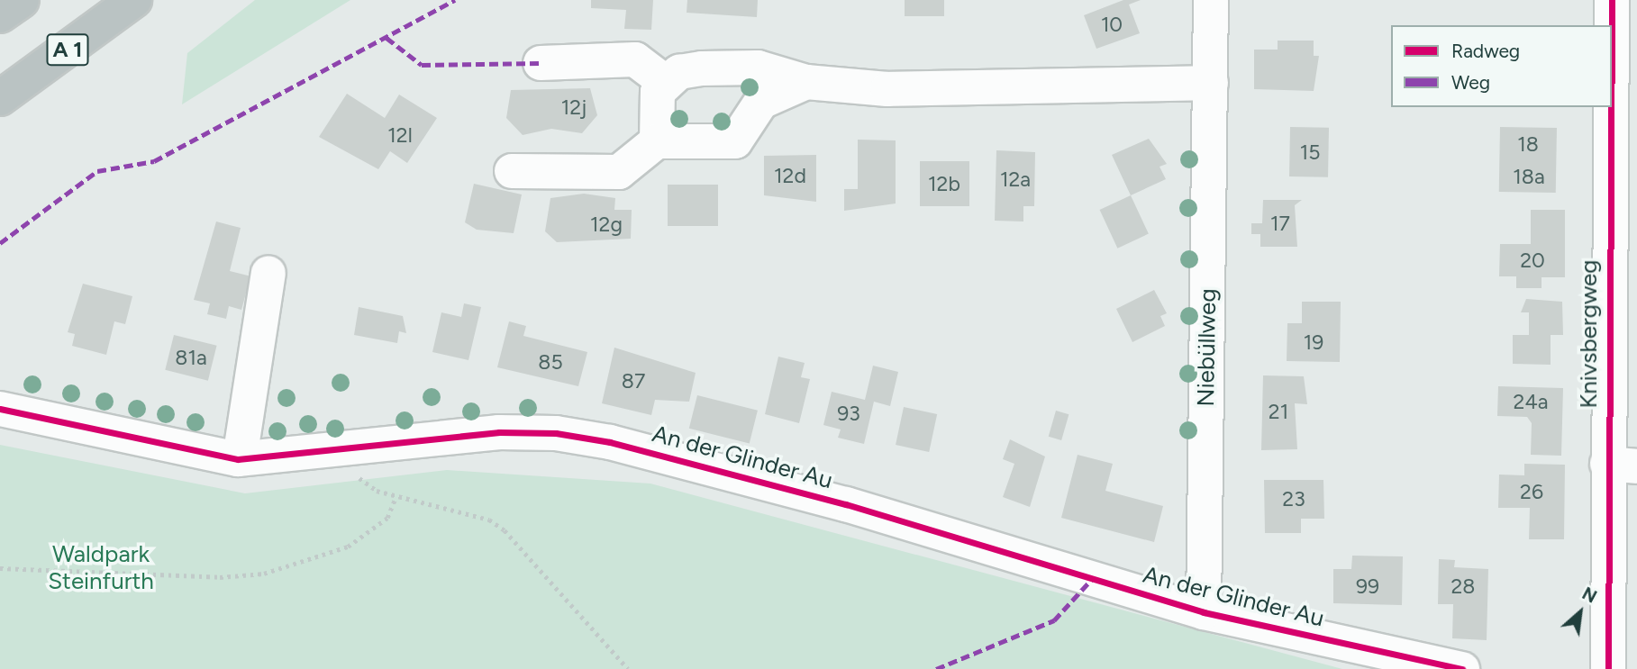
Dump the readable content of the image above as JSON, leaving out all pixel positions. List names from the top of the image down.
{
  "streets": {
    "highway": ["A 1"],
    "street": ["Knivsbergweg", "Niebüllweg", "An der Glinder Au"]
  },
  "crossings": [
    ["Niebüllweg", "An der Glinder Au"]
  ],
  "parks": ["Waldpark Steinfurth"],
  "house_numbers": [
    "10",
    "12j",
    "12l",
    "18",
    "15",
    "12d",
    "18a",
    "12a",
    "12b",
    "17",
    "12g",
    "20",
    "19",
    "81a",
    "85",
    "87",
    "24a",
    "21",
    "93",
    "26",
    "23",
    "99",
    "28"
  ],
  "legend": ["Radweg", "Weg"],
  "north": "top right"
}
